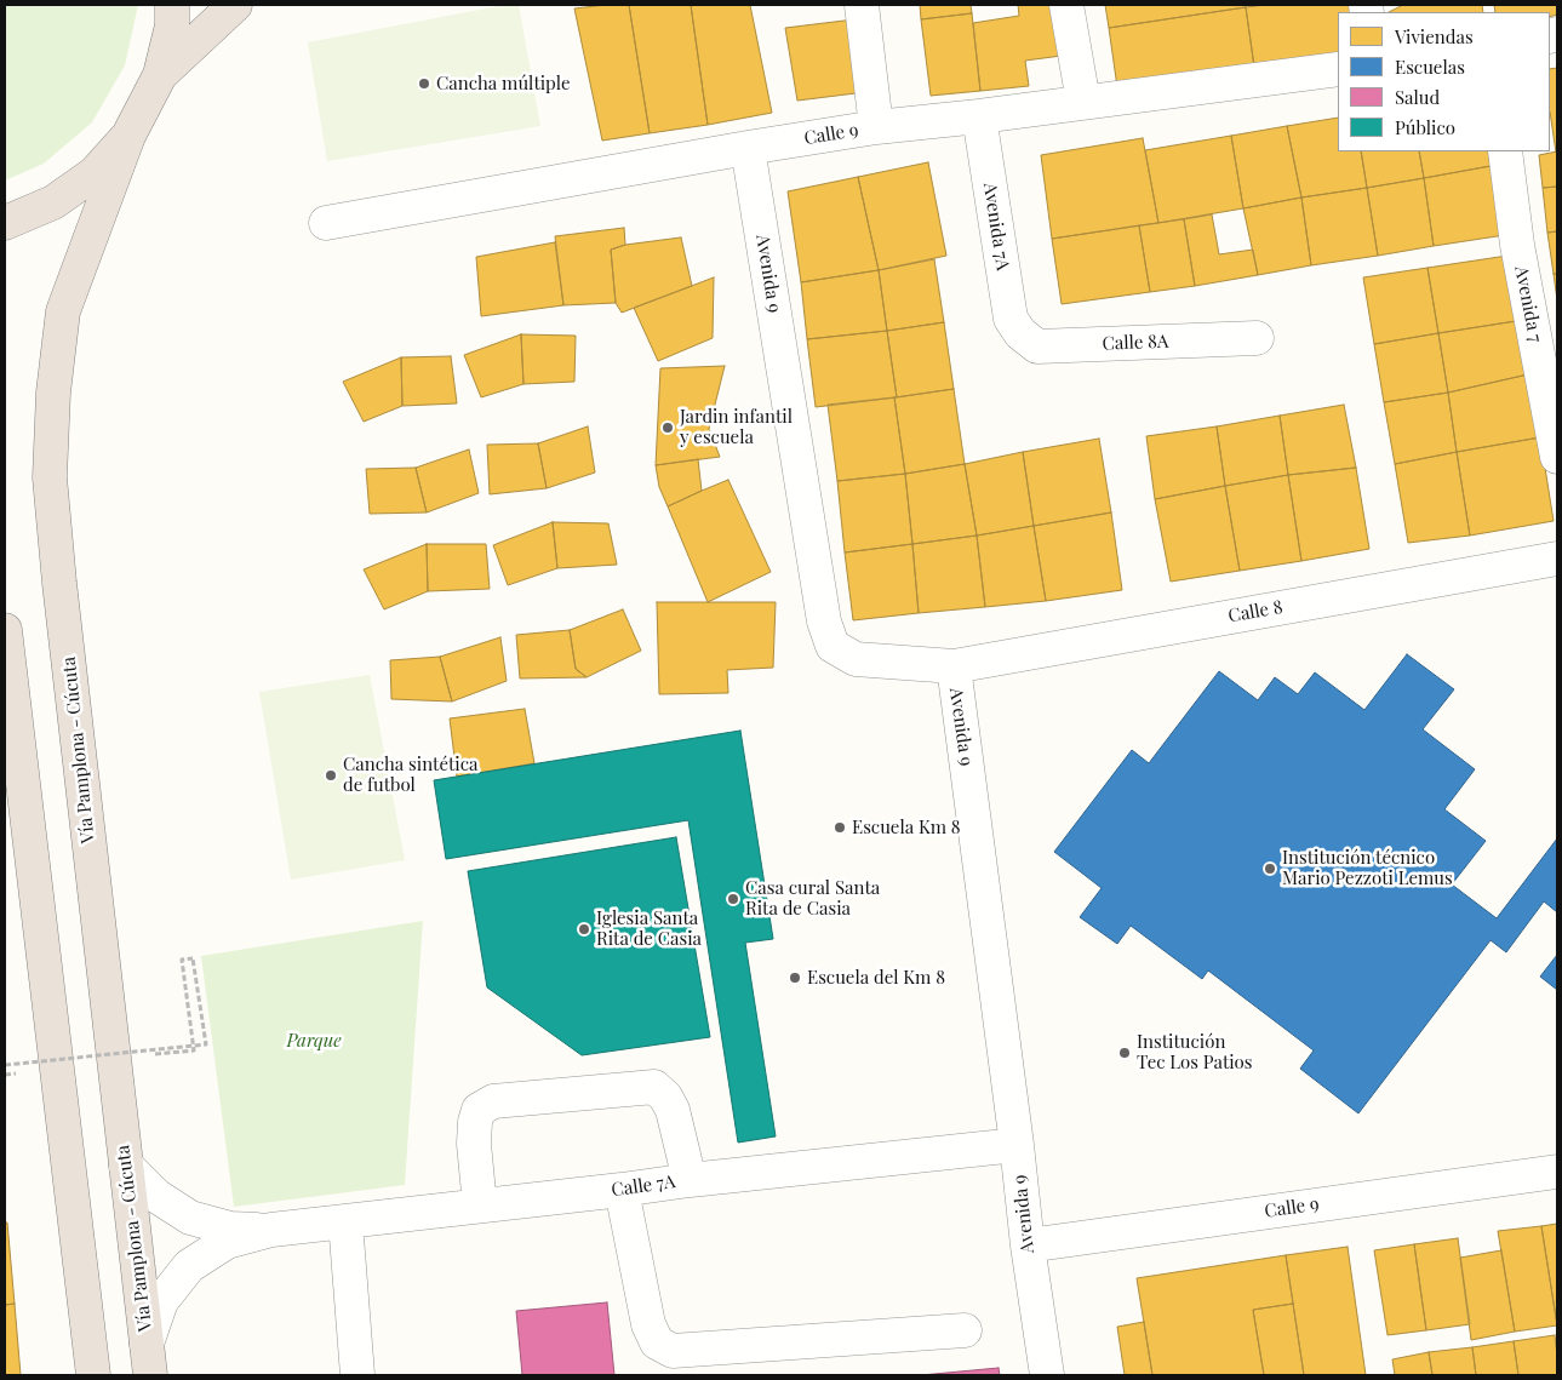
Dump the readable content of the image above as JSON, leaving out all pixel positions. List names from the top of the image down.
{
  "streets": {
    "highway": ["Vía Pamplona - Cúcuta"],
    "street": [
      "Calle 9",
      "Avenida 7A",
      "Avenida 9",
      "Avenida 7",
      "Calle 8A",
      "Calle 8",
      "Calle 7A"
    ]
  },
  "crossings": [
    ["Calle 9", "Avenida 7A"],
    ["Calle 9", "Avenida 9"],
    ["Avenida 7A", "Calle 8A"],
    ["Avenida 9", "Calle 8"],
    ["Avenida 9", "Calle 7A"],
    ["Vía Pamplona - Cúcuta", "Calle 7A"]
  ],
  "parks": ["Parque"],
  "places": [
    "Cancha múltiple",
    "Jardin infantil y escuela",
    "Cancha sintética de futbol",
    "Escuela Km 8",
    "Institución técnico Mario Pezzoti Lemus",
    "Casa cural Santa Rita de Casia",
    "Iglesia Santa Rita de Casia",
    "Escuela del Km 8",
    "Institución Tec Los Patios"
  ],
  "legend": [
    "Viviendas",
    "Escuelas",
    "Salud",
    "Público"
  ]
}
